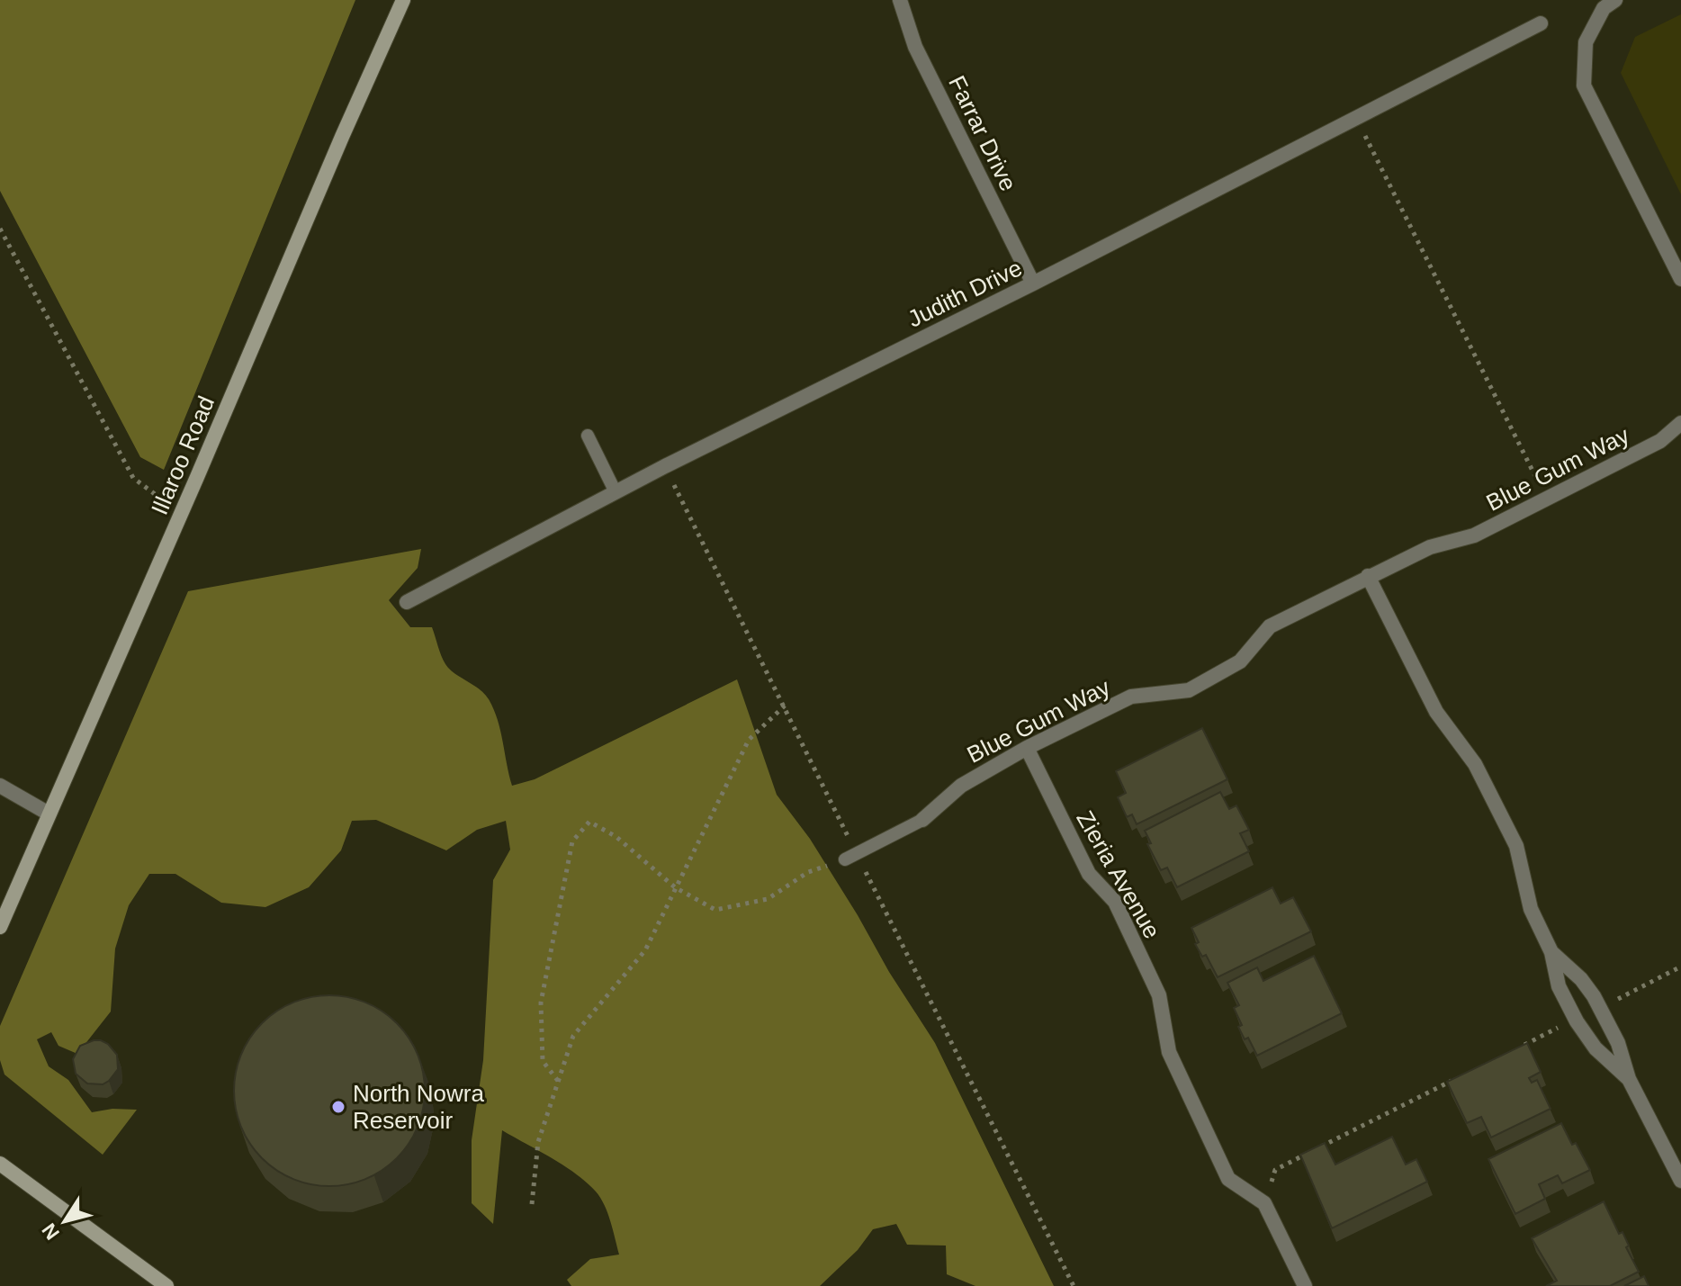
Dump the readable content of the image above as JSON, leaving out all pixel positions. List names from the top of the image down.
{
  "streets": {
    "main road": ["Illaroo Road"],
    "street": [
      "Farrar Drive",
      "Judith Drive",
      "Blue Gum Way",
      "Zieria Avenue"
    ]
  },
  "crossings": [
    ["Farrar Drive", "Judith Drive"],
    ["Blue Gum Way", "Zieria Avenue"]
  ],
  "places": ["North Nowra Reservoir"],
  "north": "bottom left"
}
